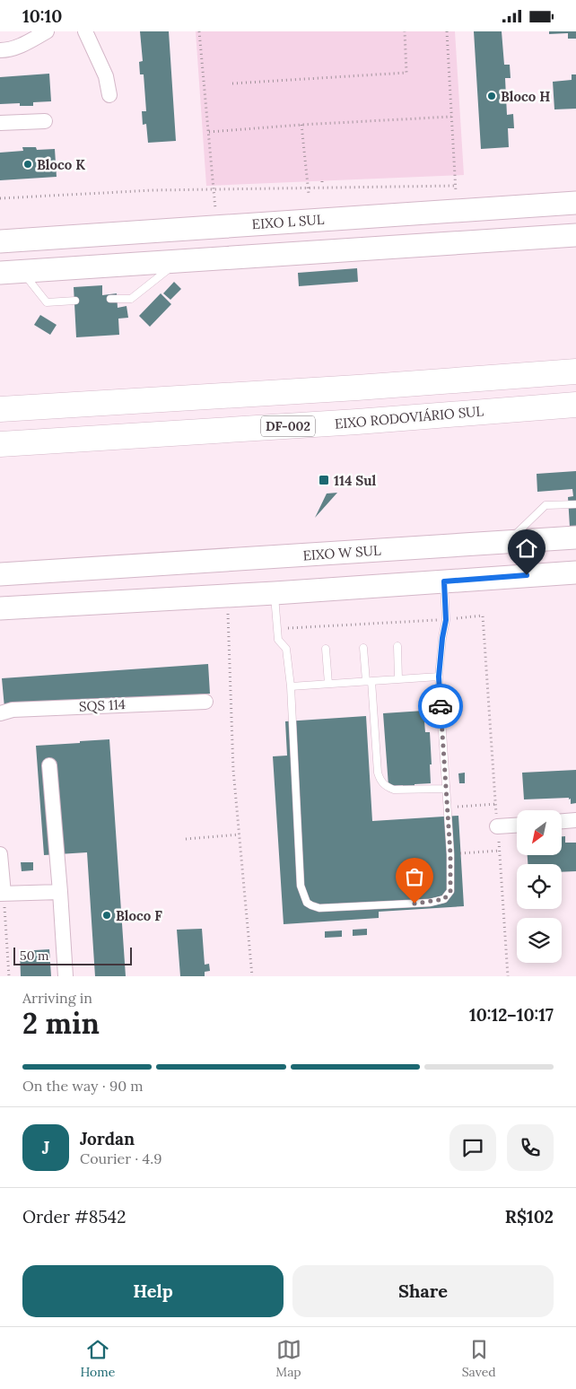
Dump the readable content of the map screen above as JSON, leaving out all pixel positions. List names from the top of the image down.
{
  "streets": {
    "highway": ["EIXO RODOVIÁRIO SUL", "DF-002"],
    "main road": ["EIXO L SUL", "EIXO W SUL"],
    "street": ["SQS 114"]
  },
  "places": {
    "other": ["Bloco H", "Bloco K", "Bloco F"],
    "transit": ["114 Sul"]
  },
  "scale_bar": "50 m",
  "north": "bottom left",
  "page": {
    "status": "10:10",
    "scale": "50 m",
    "heading": ["2 min", "Arriving in", "10:12–10:17"],
    "panel": [
      "Jordan",
      "Courier · 4.9",
      "Order #8542",
      "R$102"
    ],
    "bar": "On the way · 90 m",
    "round": "J",
    "buttons": ["Help", "Share"],
    "tabs": ["Home", "Map", "Saved"]
  }
}
